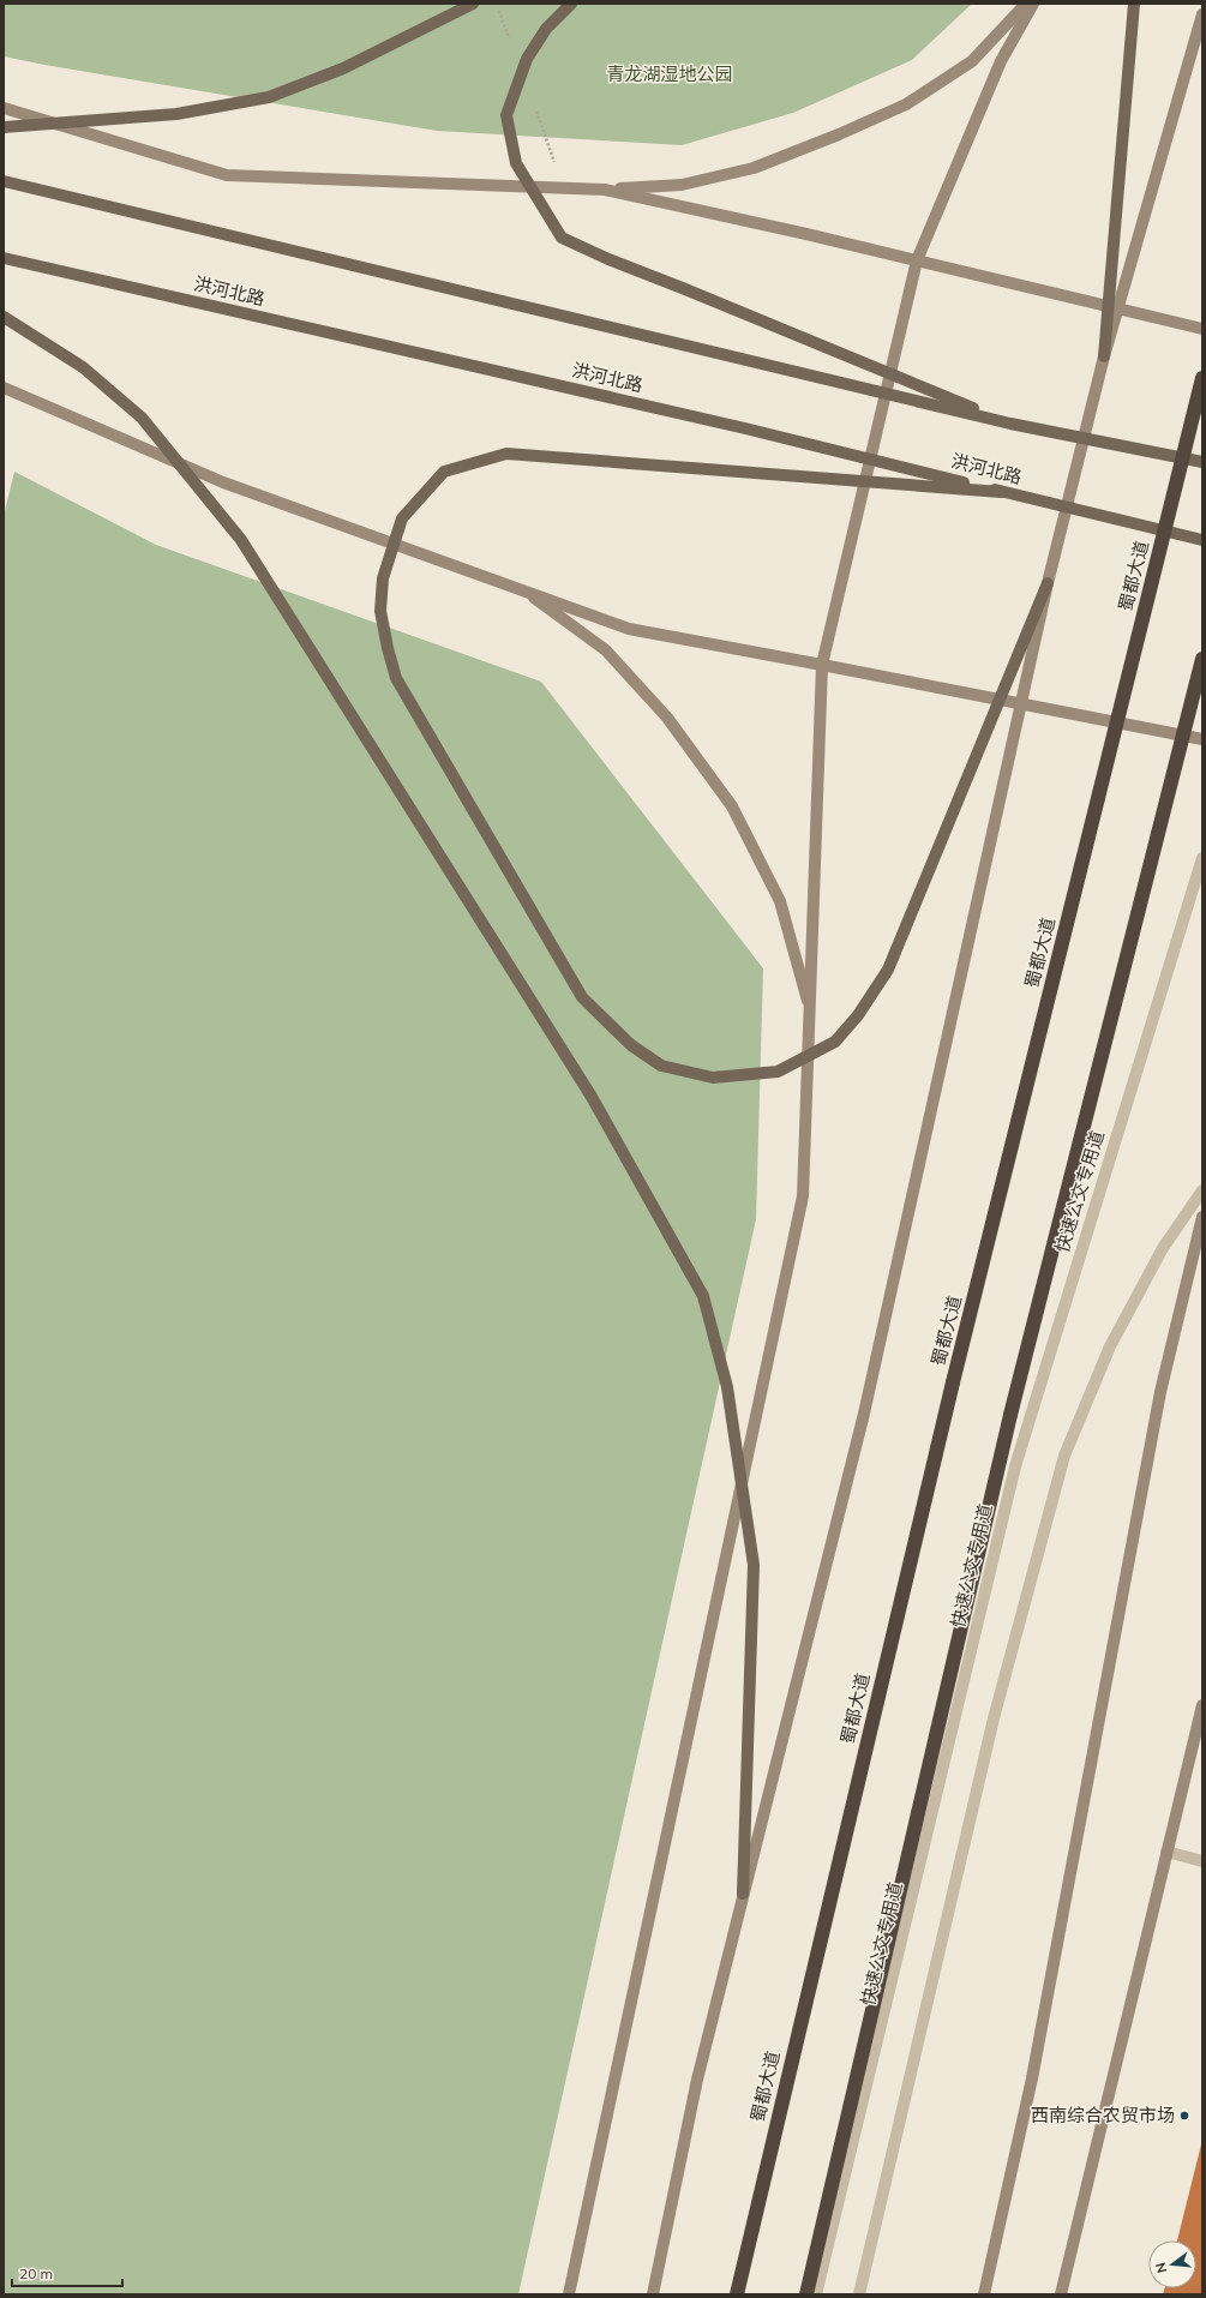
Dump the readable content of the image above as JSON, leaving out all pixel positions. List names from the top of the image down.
{
  "streets": {
    "highway": ["蜀都大道"],
    "main road": ["洪河北路"],
    "street": ["快速公交专用道"]
  },
  "parks": ["青龙湖湿地公园"],
  "places": ["西南综合农贸市场"],
  "scale_bar": "20 m",
  "north": "left"
}
